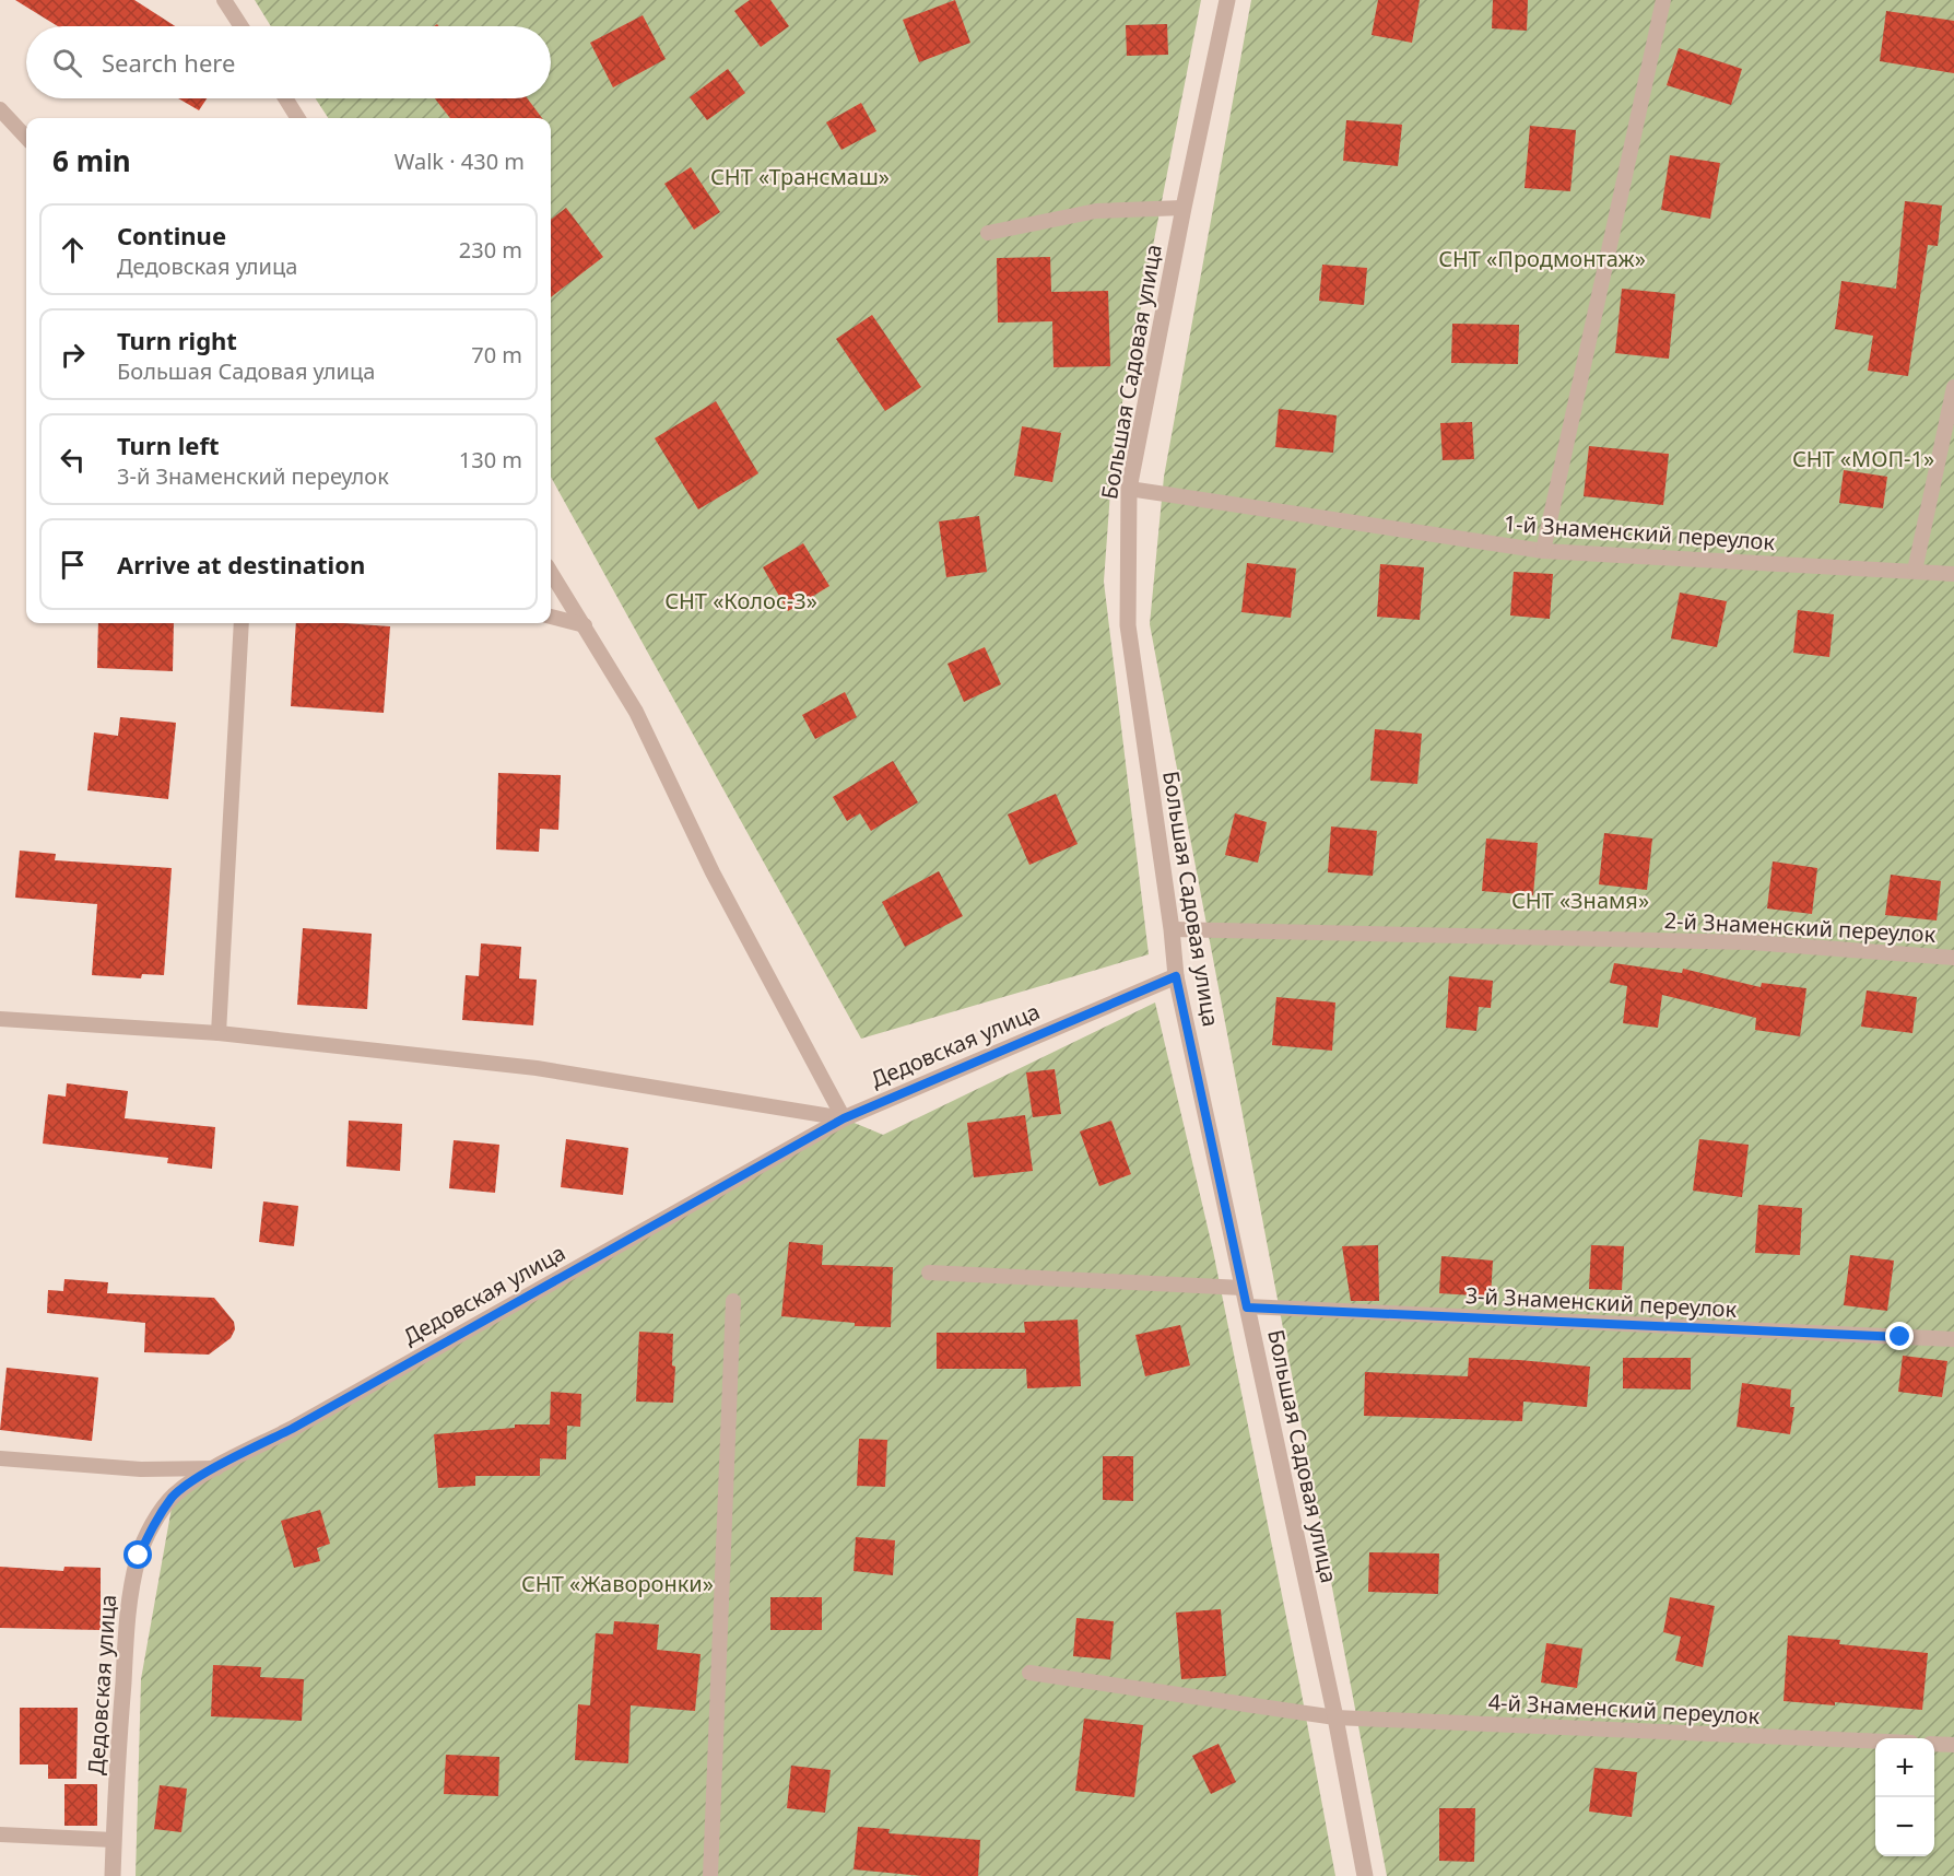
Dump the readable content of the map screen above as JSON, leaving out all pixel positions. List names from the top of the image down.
{
  "streets": {
    "street": ["Большая Садовая улица", "Дедовская улица"],
    "lane": [
      "1-й Знаменский переулок",
      "2-й Знаменский переулок",
      "3-й Знаменский переулок",
      "4-й Знаменский переулок"
    ]
  },
  "crossings": [
    ["Большая Садовая улица", "1-й Знаменский переулок"],
    ["Большая Садовая улица", "2-й Знаменский переулок"],
    ["Большая Садовая улица", "Дедовская улица"],
    ["Большая Садовая улица", "3-й Знаменский переулок"],
    ["Большая Садовая улица", "4-й Знаменский переулок"]
  ],
  "parks": [
    "СНТ «Трансмаш»",
    "СНТ «Продмонтаж»",
    "СНТ «МОП-1»",
    "СНТ «Колос-3»",
    "СНТ «Знамя»",
    "СНТ «Жаворонки»"
  ],
  "page": {
    "search": "Search here",
    "heading": ["6 min", "Walk · 430 m"],
    "list": [
      ["Continue", "Дедовская улица", "230 m"],
      ["Turn right", "Большая Садовая улица", "70 m"],
      ["Turn left", "3-й Знаменский переулок", "130 m"],
      "Arrive at destination"
    ],
    "map_buttons": ["+", "−"]
  }
}
